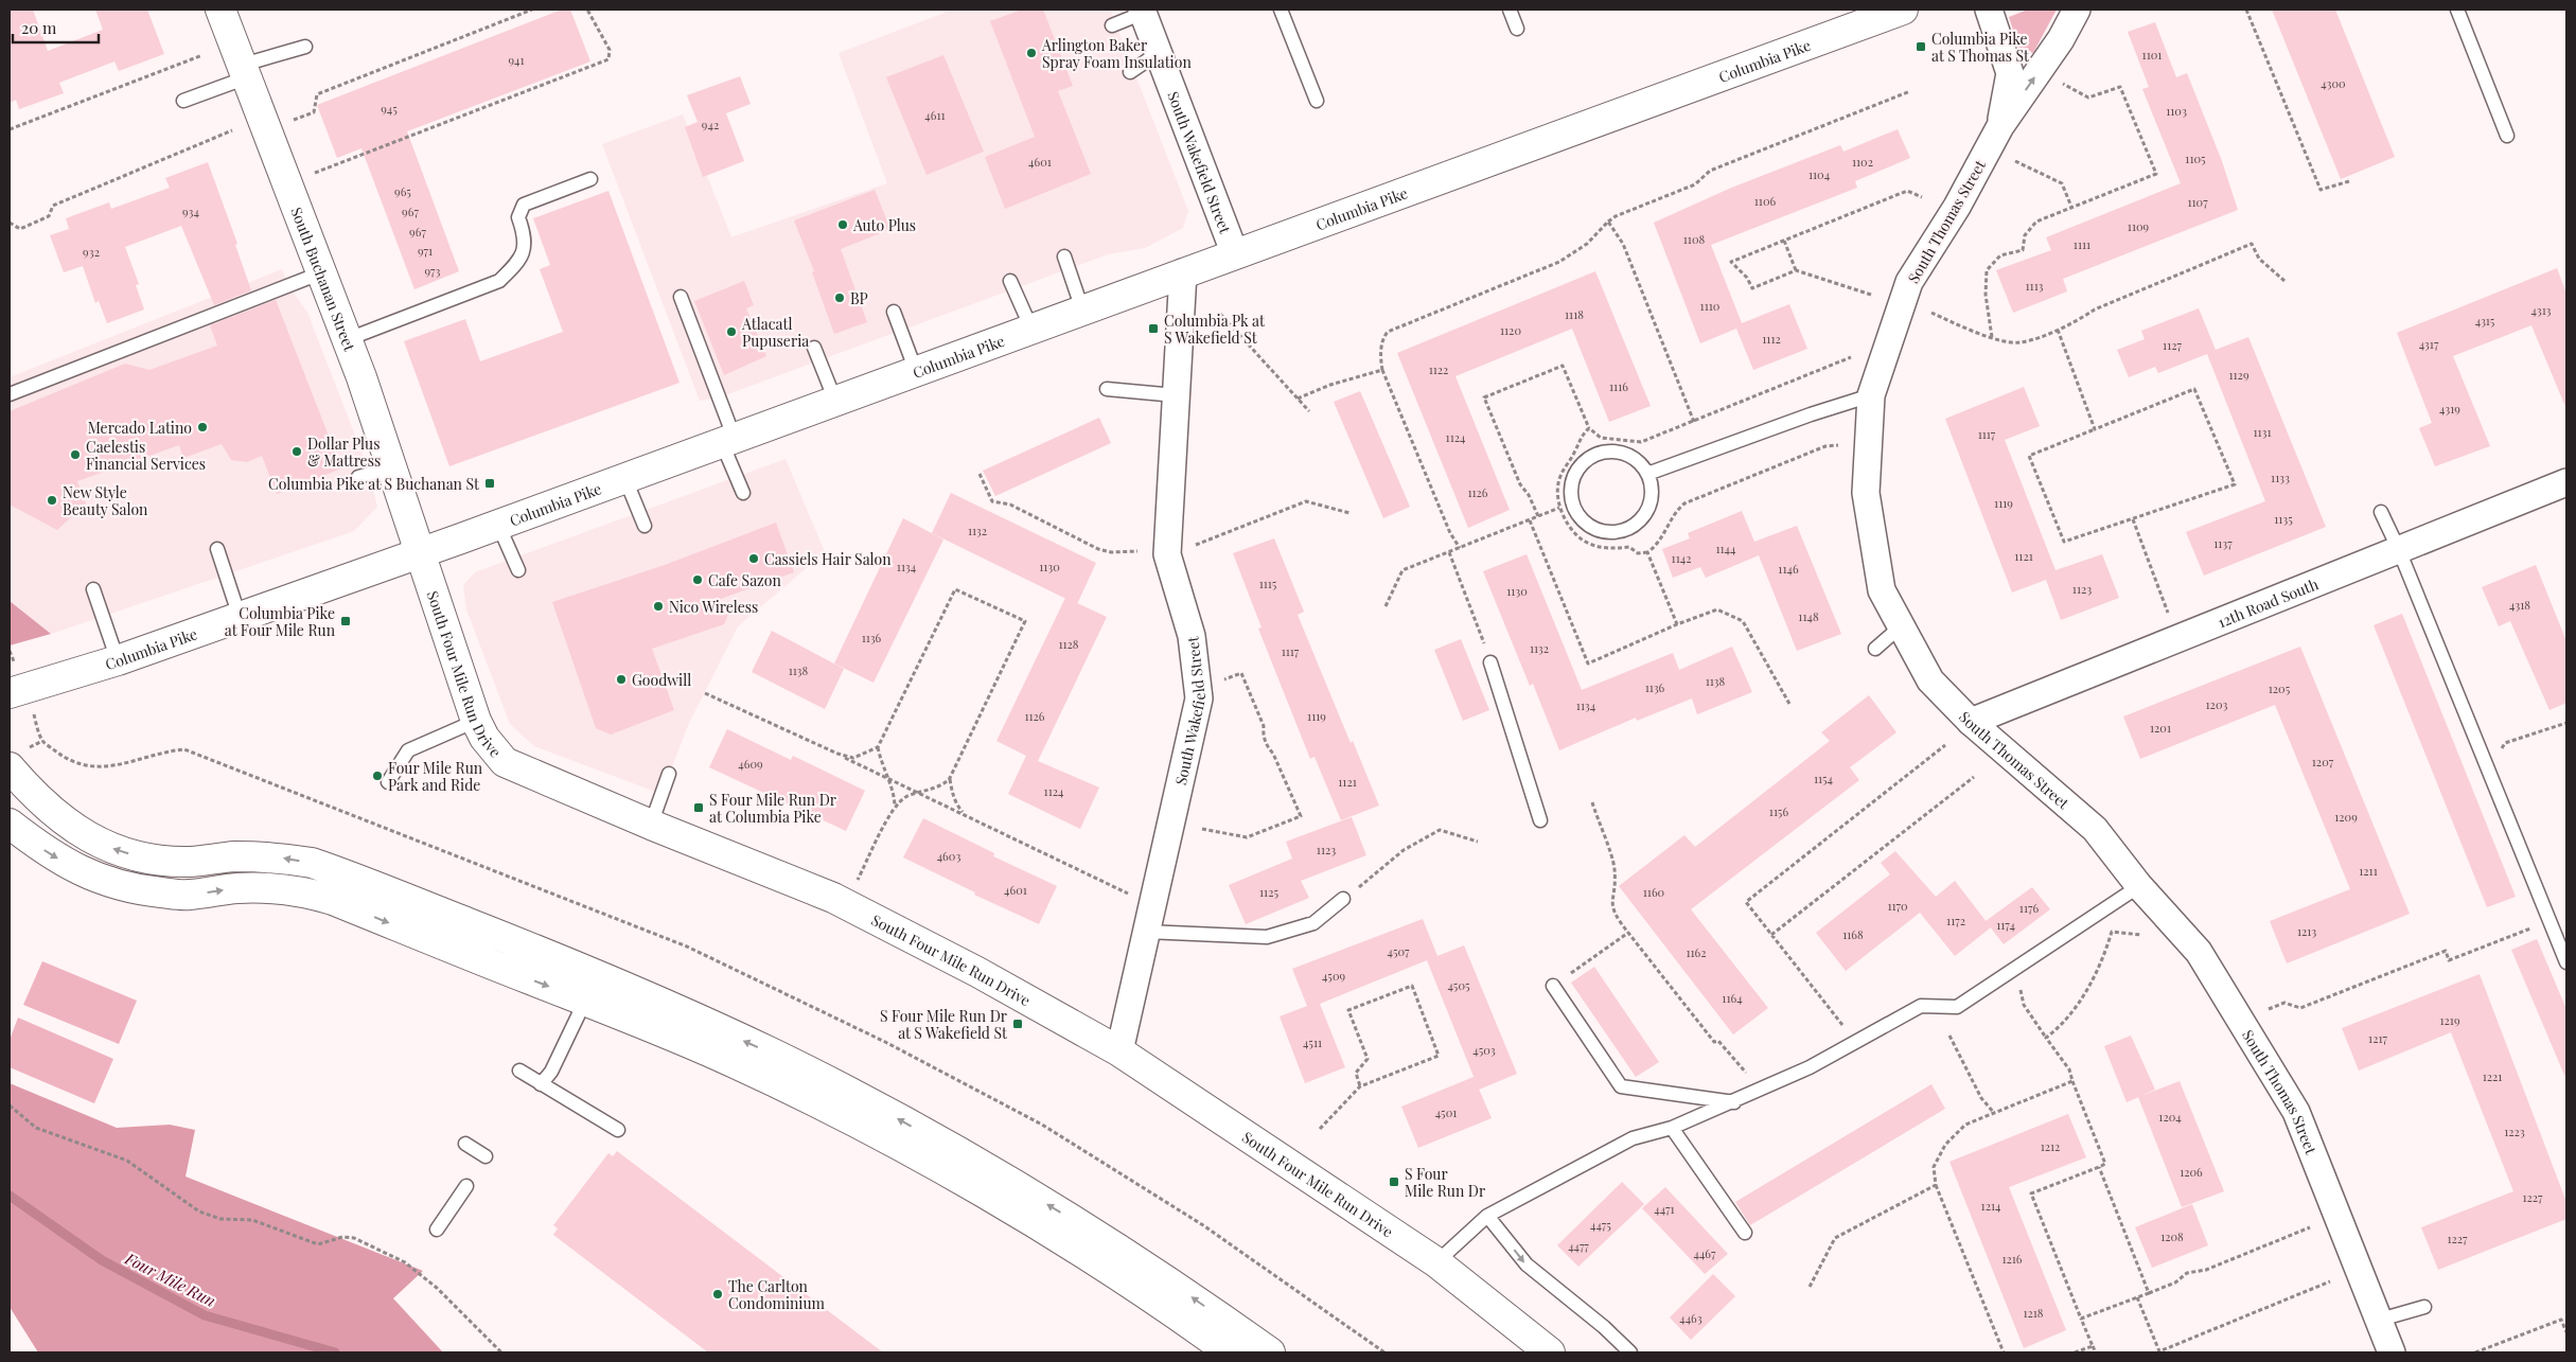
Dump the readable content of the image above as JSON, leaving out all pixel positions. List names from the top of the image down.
{
  "streets": {
    "main road": ["Columbia Pike", "South Buchanan Street", "South Four Mile Run Drive"],
    "street": ["South Wakefield Street", "South Thomas Street", "12th Road South"]
  },
  "crossings": [
    ["Columbia Pike", "South Wakefield Street"],
    ["Columbia Pike", "South Buchanan Street"],
    ["Columbia Pike", "South Four Mile Run Drive"],
    ["South Wakefield Street", "South Four Mile Run Drive"],
    ["South Thomas Street", "12th Road South"],
    ["South Buchanan Street", "South Four Mile Run Drive"]
  ],
  "water": ["Four Mile Run"],
  "places": {
    "transit": [
      "Columbia Pike at S Thomas St",
      "Columbia Pk at S Wakefield St",
      "Columbia Pike at S Buchanan St",
      "Columbia Pike at Four Mile Run",
      "S Four Mile Run Dr at Columbia Pike",
      "S Four Mile Run Dr at S Wakefield St",
      "S Four Mile Run Dr"
    ],
    "other": [
      "Arlington Baker Spray Foam Insulation",
      "Auto Plus",
      "BP",
      "Atlacatl Pupuseria",
      "Mercado Latino",
      "Dollar Plus & Mattress",
      "Caelestis Financial Services",
      "New Style Beauty Salon",
      "Cassiels Hair Salon",
      "Cafe Sazon",
      "Nico Wireless",
      "Goodwill",
      "Four Mile Run Park and Ride",
      "The Carlton Condominium"
    ]
  },
  "house_numbers": [
    "1101",
    "941",
    "4300",
    "945",
    "1103",
    "4611",
    "942",
    "1105",
    "4601",
    "1102",
    "1104",
    "965",
    "1106",
    "1107",
    "934",
    "967",
    "1109",
    "967",
    "1108",
    "1111",
    "971",
    "932",
    "973",
    "1113",
    "1110",
    "4313",
    "1118",
    "4315",
    "1120",
    "1112",
    "4317",
    "1127",
    "1122",
    "1129",
    "1116",
    "4319",
    "1131",
    "1117",
    "1124",
    "1133",
    "1126",
    "1119",
    "1135",
    "1132",
    "1137",
    "1144",
    "1121",
    "1142",
    "1134",
    "1130",
    "1146",
    "1115",
    "1123",
    "1130",
    "4318",
    "1148",
    "1136",
    "1128",
    "1132",
    "1117",
    "1138",
    "1138",
    "1136",
    "1205",
    "1203",
    "1134",
    "1126",
    "1119",
    "1201",
    "1207",
    "4609",
    "1154",
    "1121",
    "1124",
    "1156",
    "1209",
    "1123",
    "4603",
    "1211",
    "4601",
    "1125",
    "1160",
    "1170",
    "1176",
    "1172",
    "1174",
    "1213",
    "1168",
    "4507",
    "1162",
    "4509",
    "4505",
    "1164",
    "1219",
    "1217",
    "4511",
    "4503",
    "1221",
    "4501",
    "1204",
    "1223",
    "1212",
    "1206",
    "1227",
    "1214",
    "4471",
    "4475",
    "1208",
    "1227",
    "4477",
    "4467",
    "1216",
    "1218",
    "4463"
  ],
  "scale_bar": "20 m"
}
